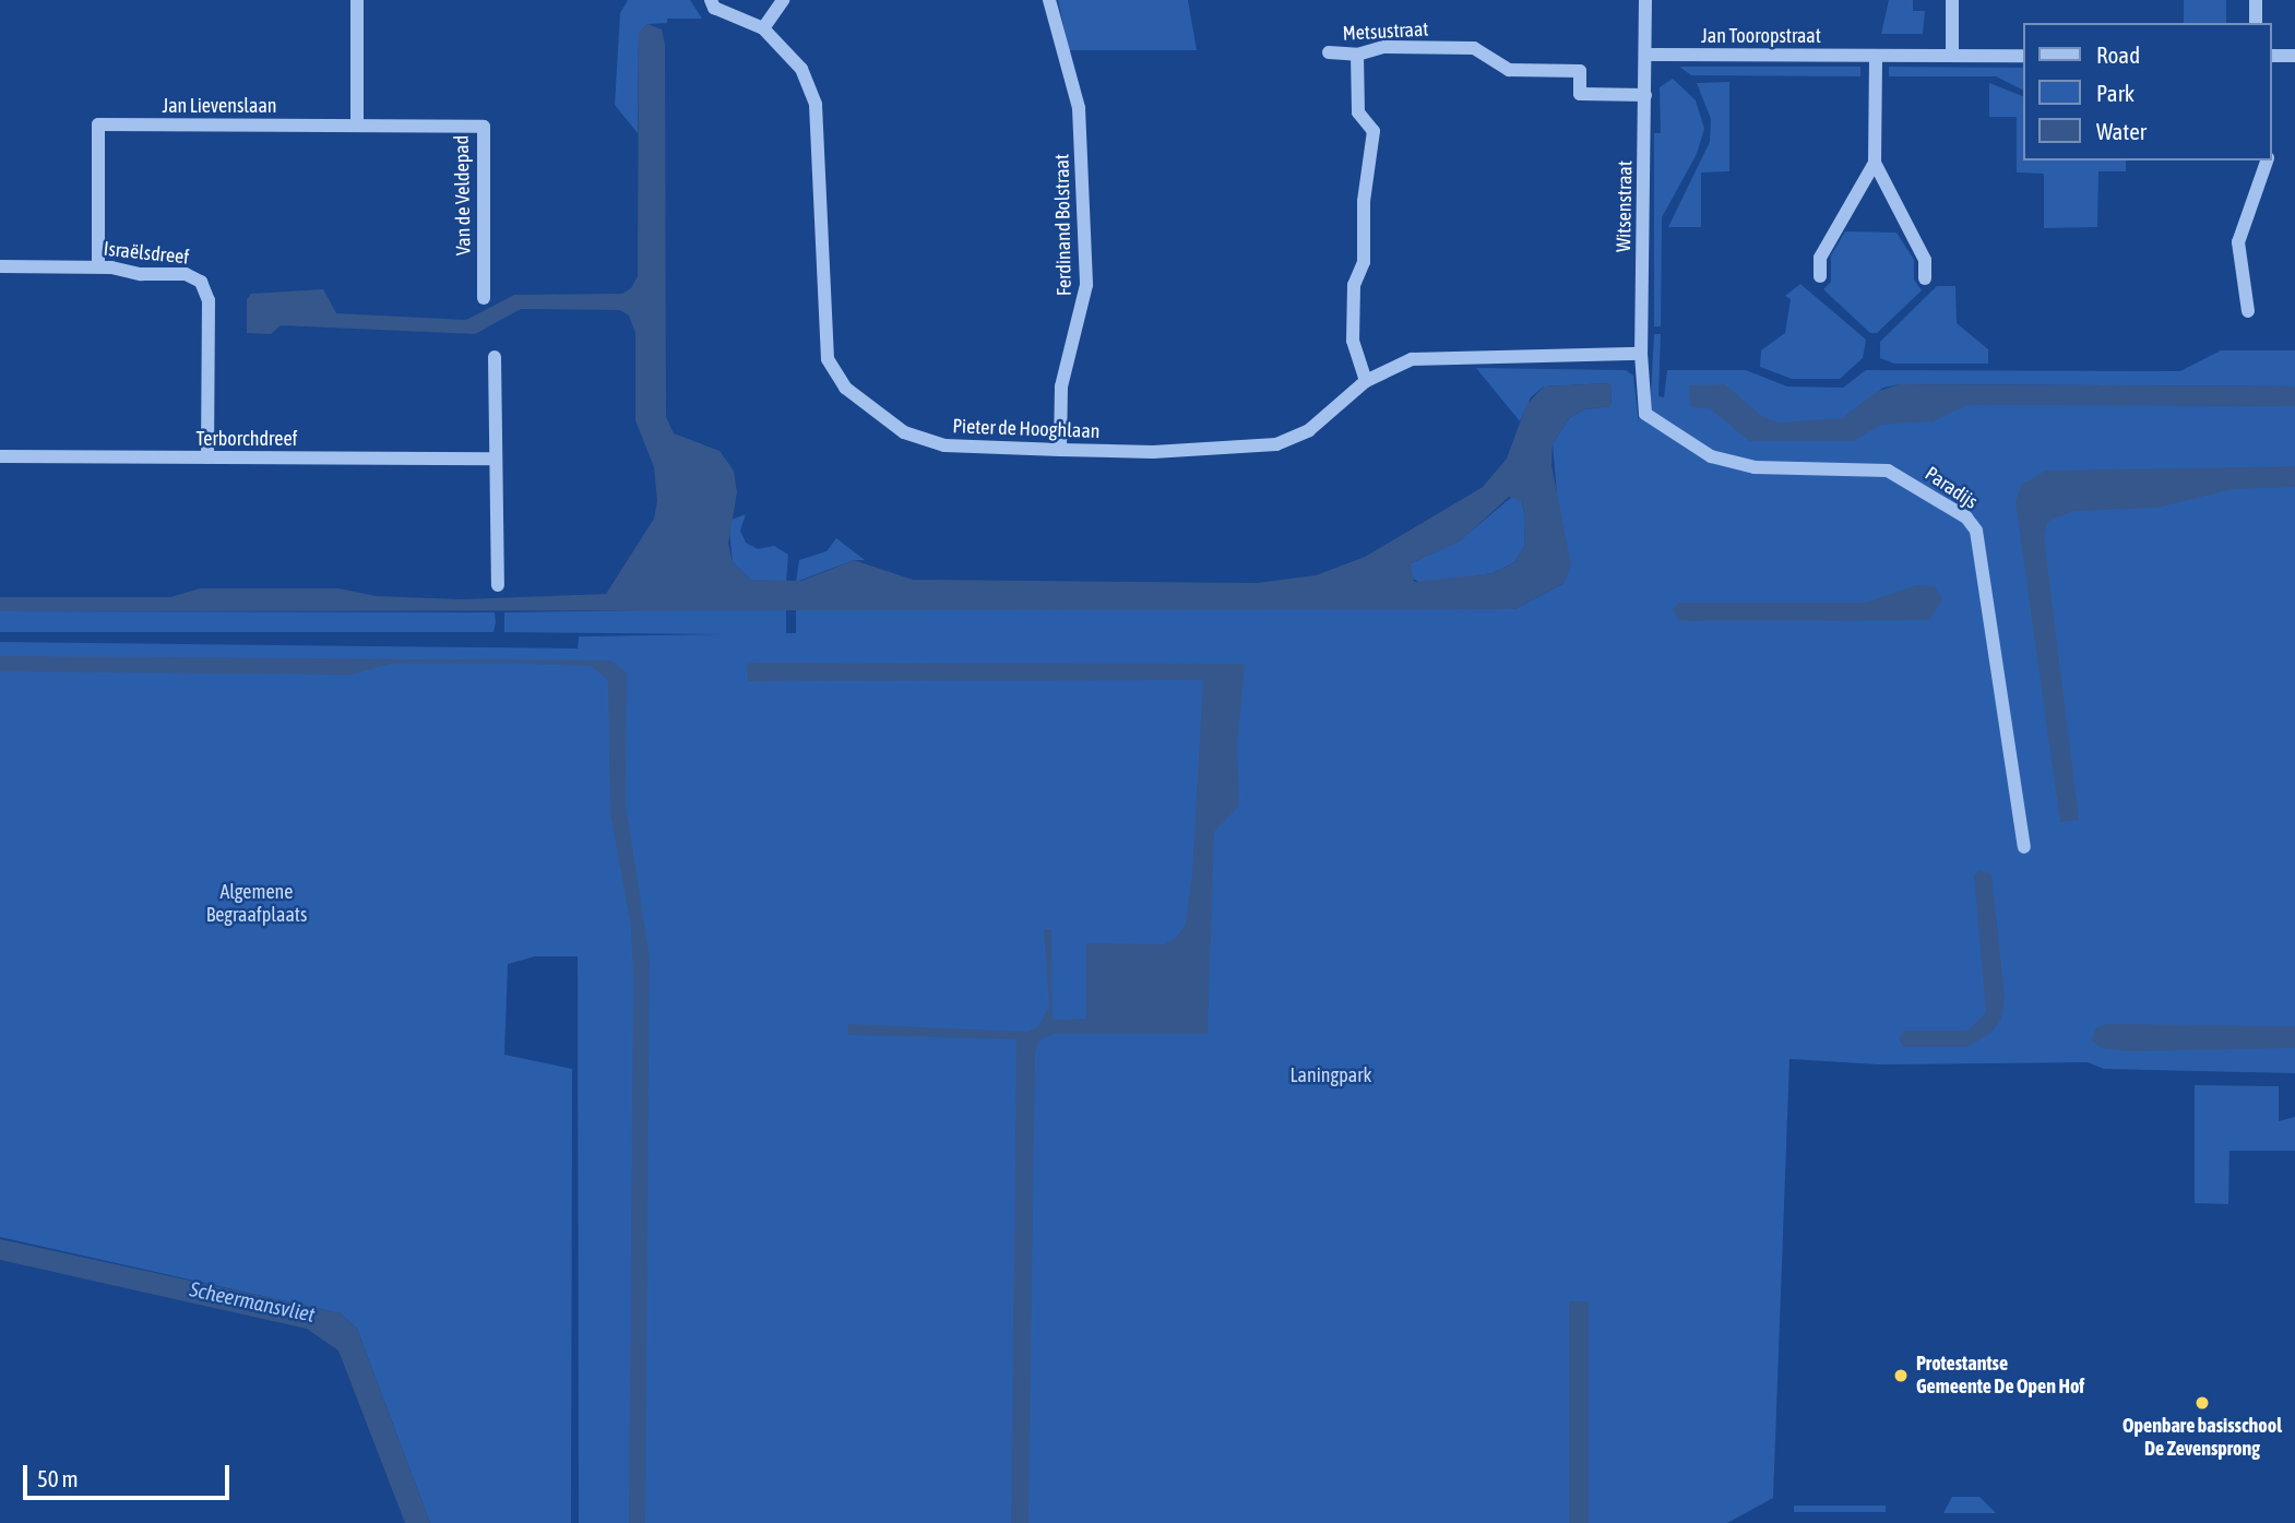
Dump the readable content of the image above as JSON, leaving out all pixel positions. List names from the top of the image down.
{
  "streets": {
    "street": [
      "Metsustraat",
      "Jan Tooropstraat",
      "Jan Lievenslaan",
      "Van de Veldepad",
      "Witsenstraat",
      "Ferdinand Bolstraat",
      "Israëlsdreef",
      "Pieter de Hooghlaan",
      "Terborchdreef",
      "Paradijs"
    ]
  },
  "crossings": [
    ["Metsustraat", "Witsenstraat"],
    ["Jan Tooropstraat", "Witsenstraat"],
    ["Jan Lievenslaan", "Van de Veldepad"],
    ["Jan Lievenslaan", "Israëlsdreef"],
    ["Witsenstraat", "Pieter de Hooghlaan"],
    ["Witsenstraat", "Paradijs"],
    ["Ferdinand Bolstraat", "Pieter de Hooghlaan"],
    ["Israëlsdreef", "Terborchdreef"]
  ],
  "water": ["Scheermansvliet"],
  "parks": ["Algemene Begraafplaats", "Laningpark"],
  "places": ["Protestantse Gemeente De Open Hof", "Openbare basisschool De Zevensprong"],
  "legend": ["Road", "Park", "Water"],
  "scale_bar": "50 m"
}
